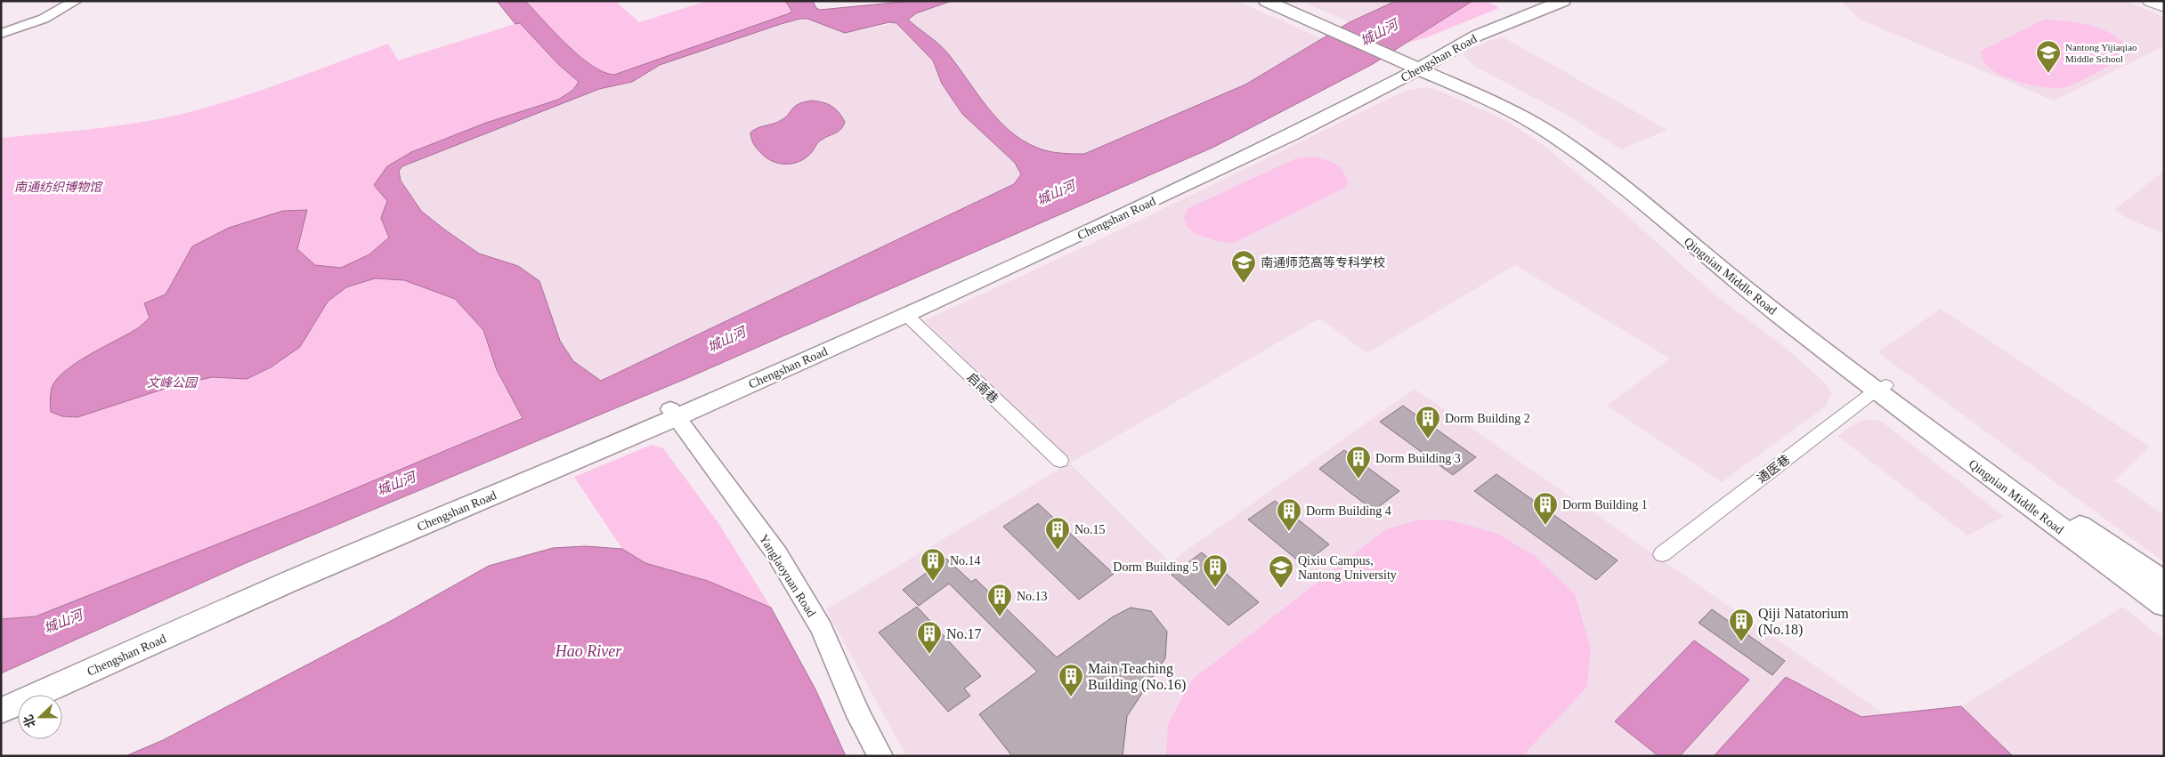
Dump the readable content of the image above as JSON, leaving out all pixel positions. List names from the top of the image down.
{
  "streets": {
    "main road": ["Chengshan Road", "Qingnian Middle Road"],
    "street": ["启南巷", "通医巷", "Yanglaoyuan Road"]
  },
  "crossings": [
    ["Chengshan Road", "Qingnian Middle Road"],
    ["Chengshan Road", "启南巷"],
    ["Chengshan Road", "Yanglaoyuan Road"],
    ["Qingnian Middle Road", "通医巷"]
  ],
  "water": ["城山河", "Hao River"],
  "parks": ["南通纺织博物馆", "文峰公园"],
  "places": {
    "school or university": ["Nantong Yijiaqiao Middle School", "南通师范高等专科学校", "Qixiu Campus, Nantong University"],
    "building": [
      "Dorm Building 2",
      "Dorm Building 3",
      "Dorm Building 1",
      "Dorm Building 4",
      "No.15",
      "No.14",
      "Dorm Building 5",
      "No.13",
      "Qiji Natatorium (No.18)",
      "No.17",
      "Main Teaching Building (No.16)"
    ]
  },
  "north": "left"
}
